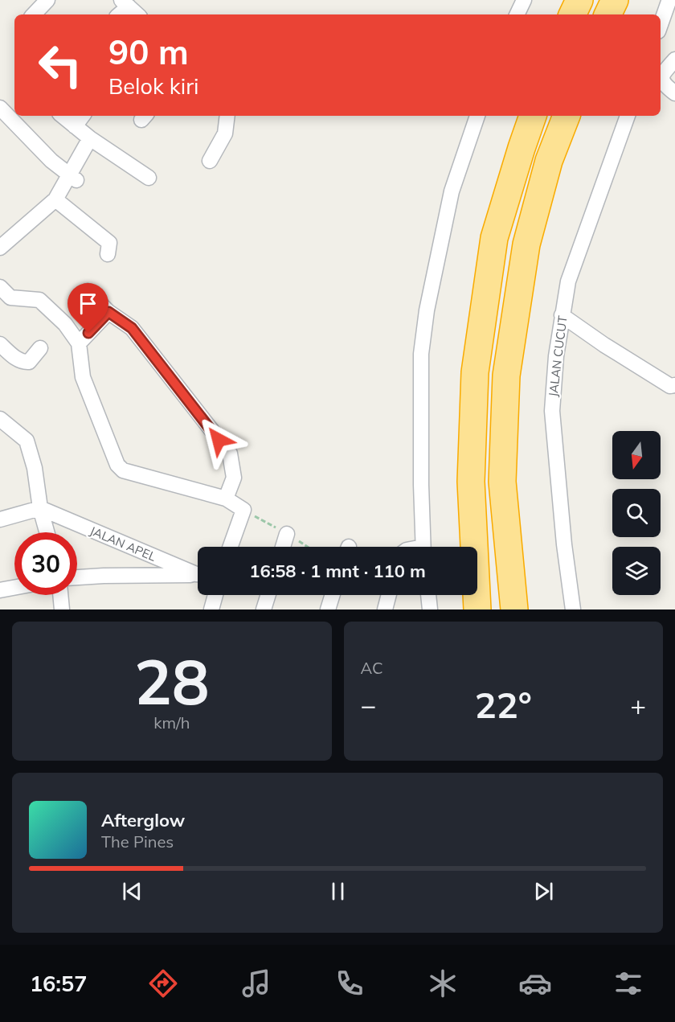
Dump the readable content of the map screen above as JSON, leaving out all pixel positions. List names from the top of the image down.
{
  "streets": {
    "street": ["JALAN CUCUT", "JALAN APEL"]
  },
  "north": "bottom",
  "page": {
    "turn": ["90 m", "Belok kiri"],
    "limit": "30",
    "trip": "16:58 · 1 mnt · 110 m",
    "tile": [
      ["28", "km/h"],
      "AC"
    ],
    "heat": ["−", "22°", "+"],
    "song": ["Afterglow", "The Pines"],
    "tabs": "16:57"
  }
}
